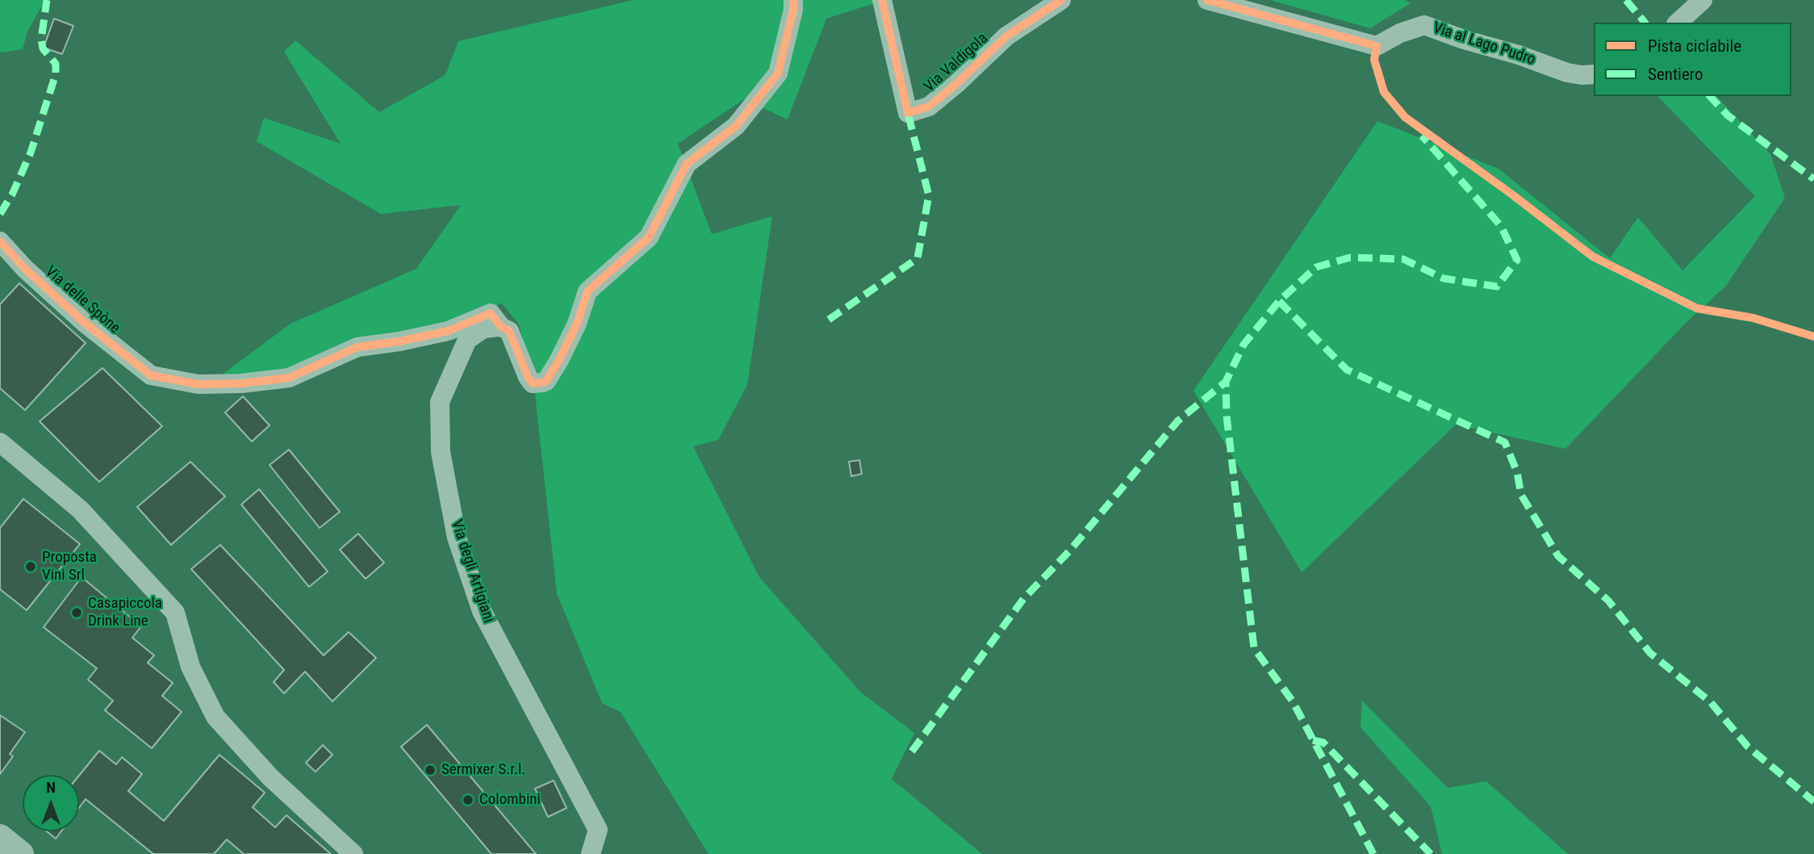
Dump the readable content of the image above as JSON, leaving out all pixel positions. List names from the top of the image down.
{
  "streets": {
    "street": [
      "Via al Lago Pudro",
      "Via Valdigola",
      "Via delle Spòne",
      "Via degli Artigiani"
    ]
  },
  "crossings": [
    ["Via delle Spòne", "Via degli Artigiani"]
  ],
  "places": [
    "Proposta Vini Srl",
    "Casapiccola Drink Line",
    "Sermixer S.r.l.",
    "Colombini"
  ],
  "legend": ["Pista ciclabile", "Sentiero"],
  "north": "top"
}
